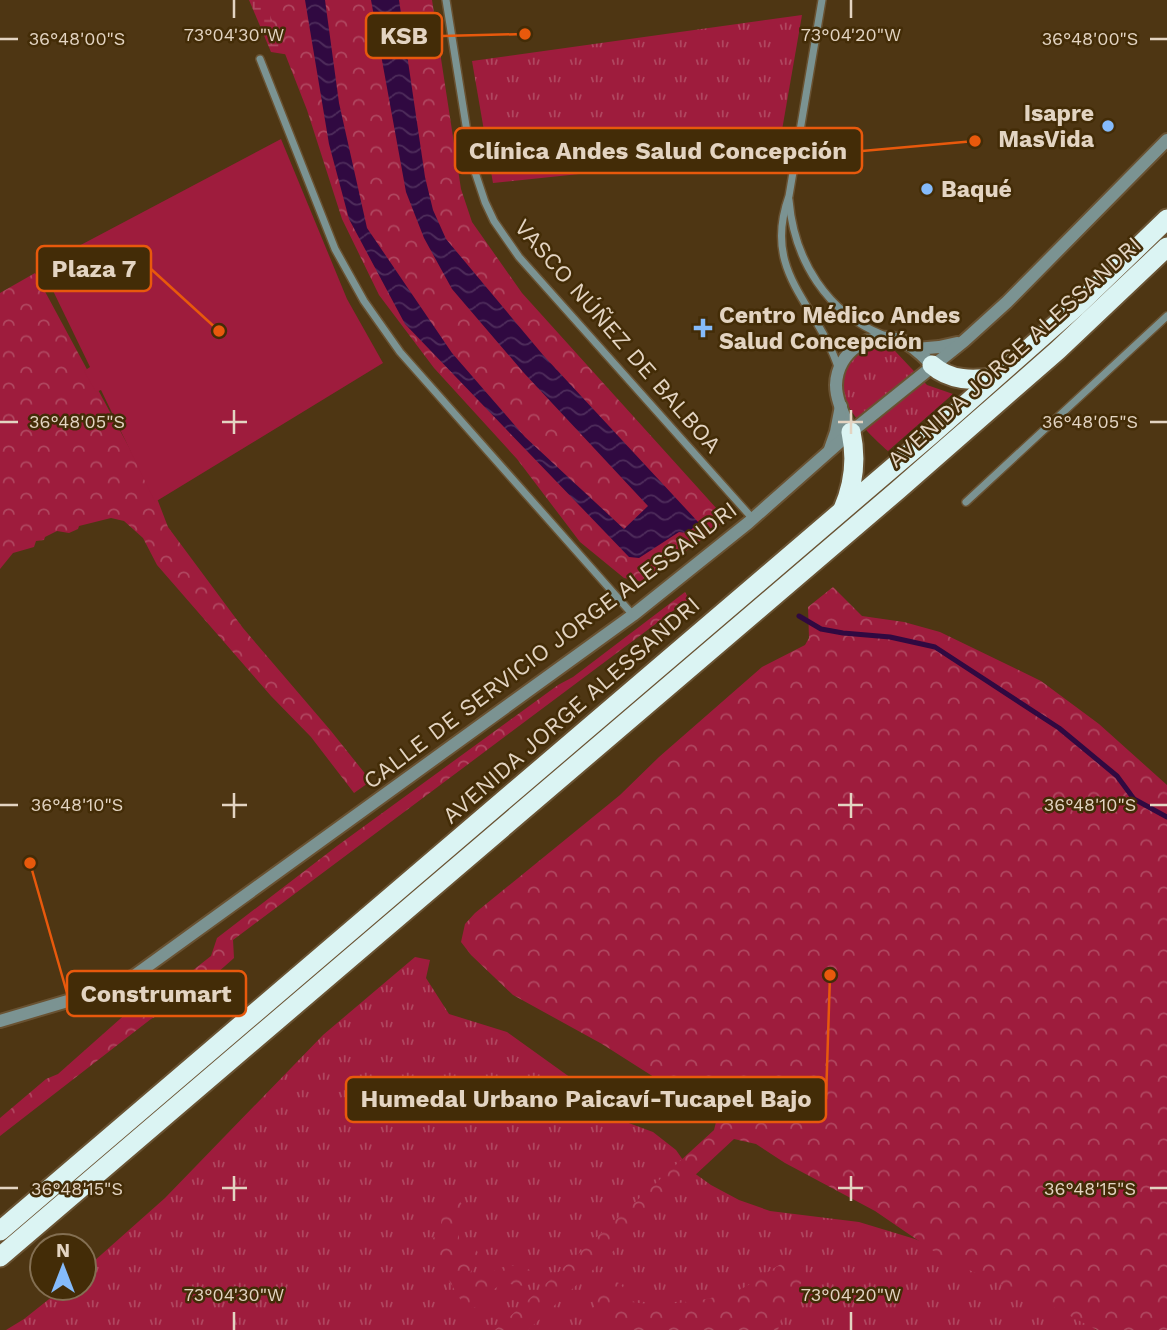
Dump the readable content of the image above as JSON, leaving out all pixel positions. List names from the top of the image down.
{
  "streets": {
    "highway": ["AVENIDA JORGE ALESSANDRI"],
    "street": ["VASCO NÚÑEZ DE BALBOA", "CALLE DE SERVICIO JORGE ALESSANDRI"]
  },
  "crossings": [
    ["VASCO NÚÑEZ DE BALBOA", "CALLE DE SERVICIO JORGE ALESSANDRI"]
  ],
  "places": {
    "other": [
      "KSB",
      "Isapre MasVida",
      "Clínica Andes Salud Concepción",
      "Baqué",
      "Plaza 7",
      "Construmart",
      "Humedal Urbano Paicaví-Tucapel Bajo"
    ],
    "health": ["Centro Médico Andes Salud Concepción"]
  },
  "north": "top",
  "coordinates": [
    "73°04'30\"W",
    "73°04'20\"W",
    "36°48'00\"S",
    "36°48'05\"S",
    "36°48'10\"S",
    "36°48'15\"S"
  ]
}
